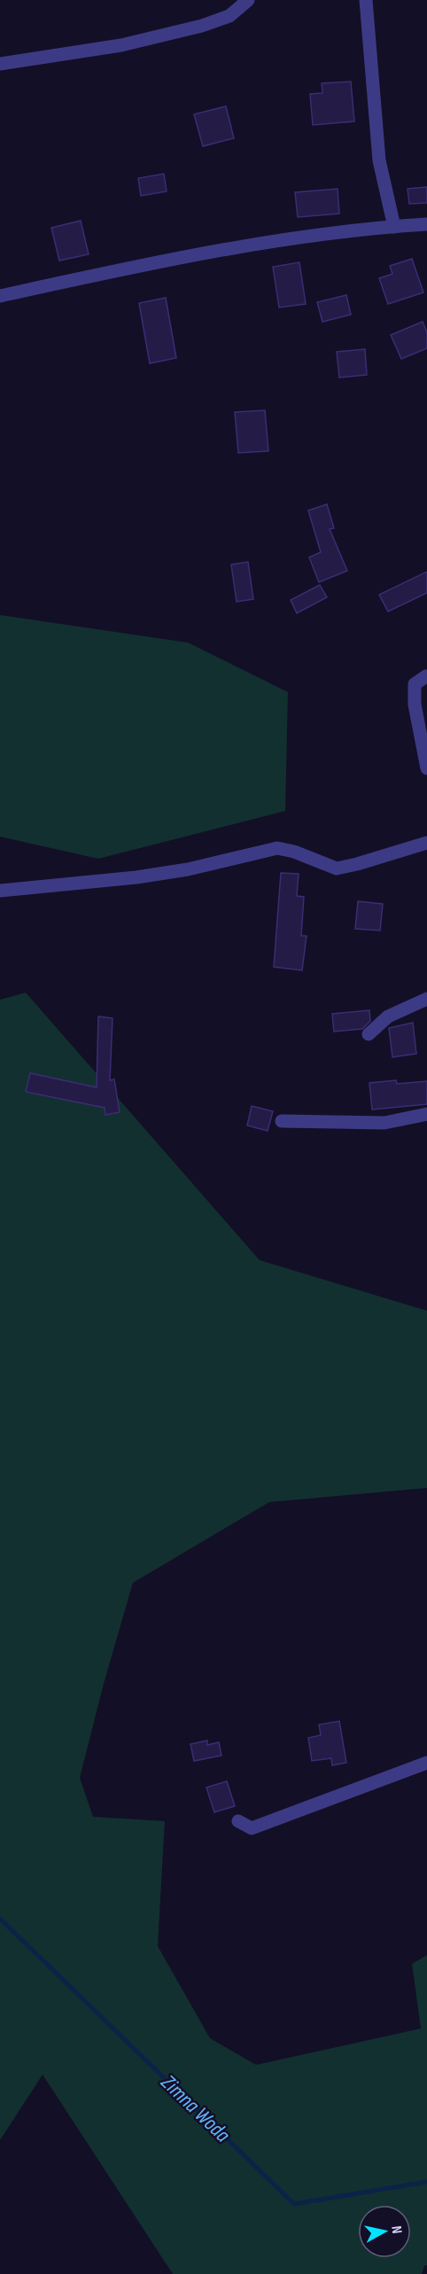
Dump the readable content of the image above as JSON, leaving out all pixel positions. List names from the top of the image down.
{
  "water": ["Zimna Woda"],
  "north": "right"
}
